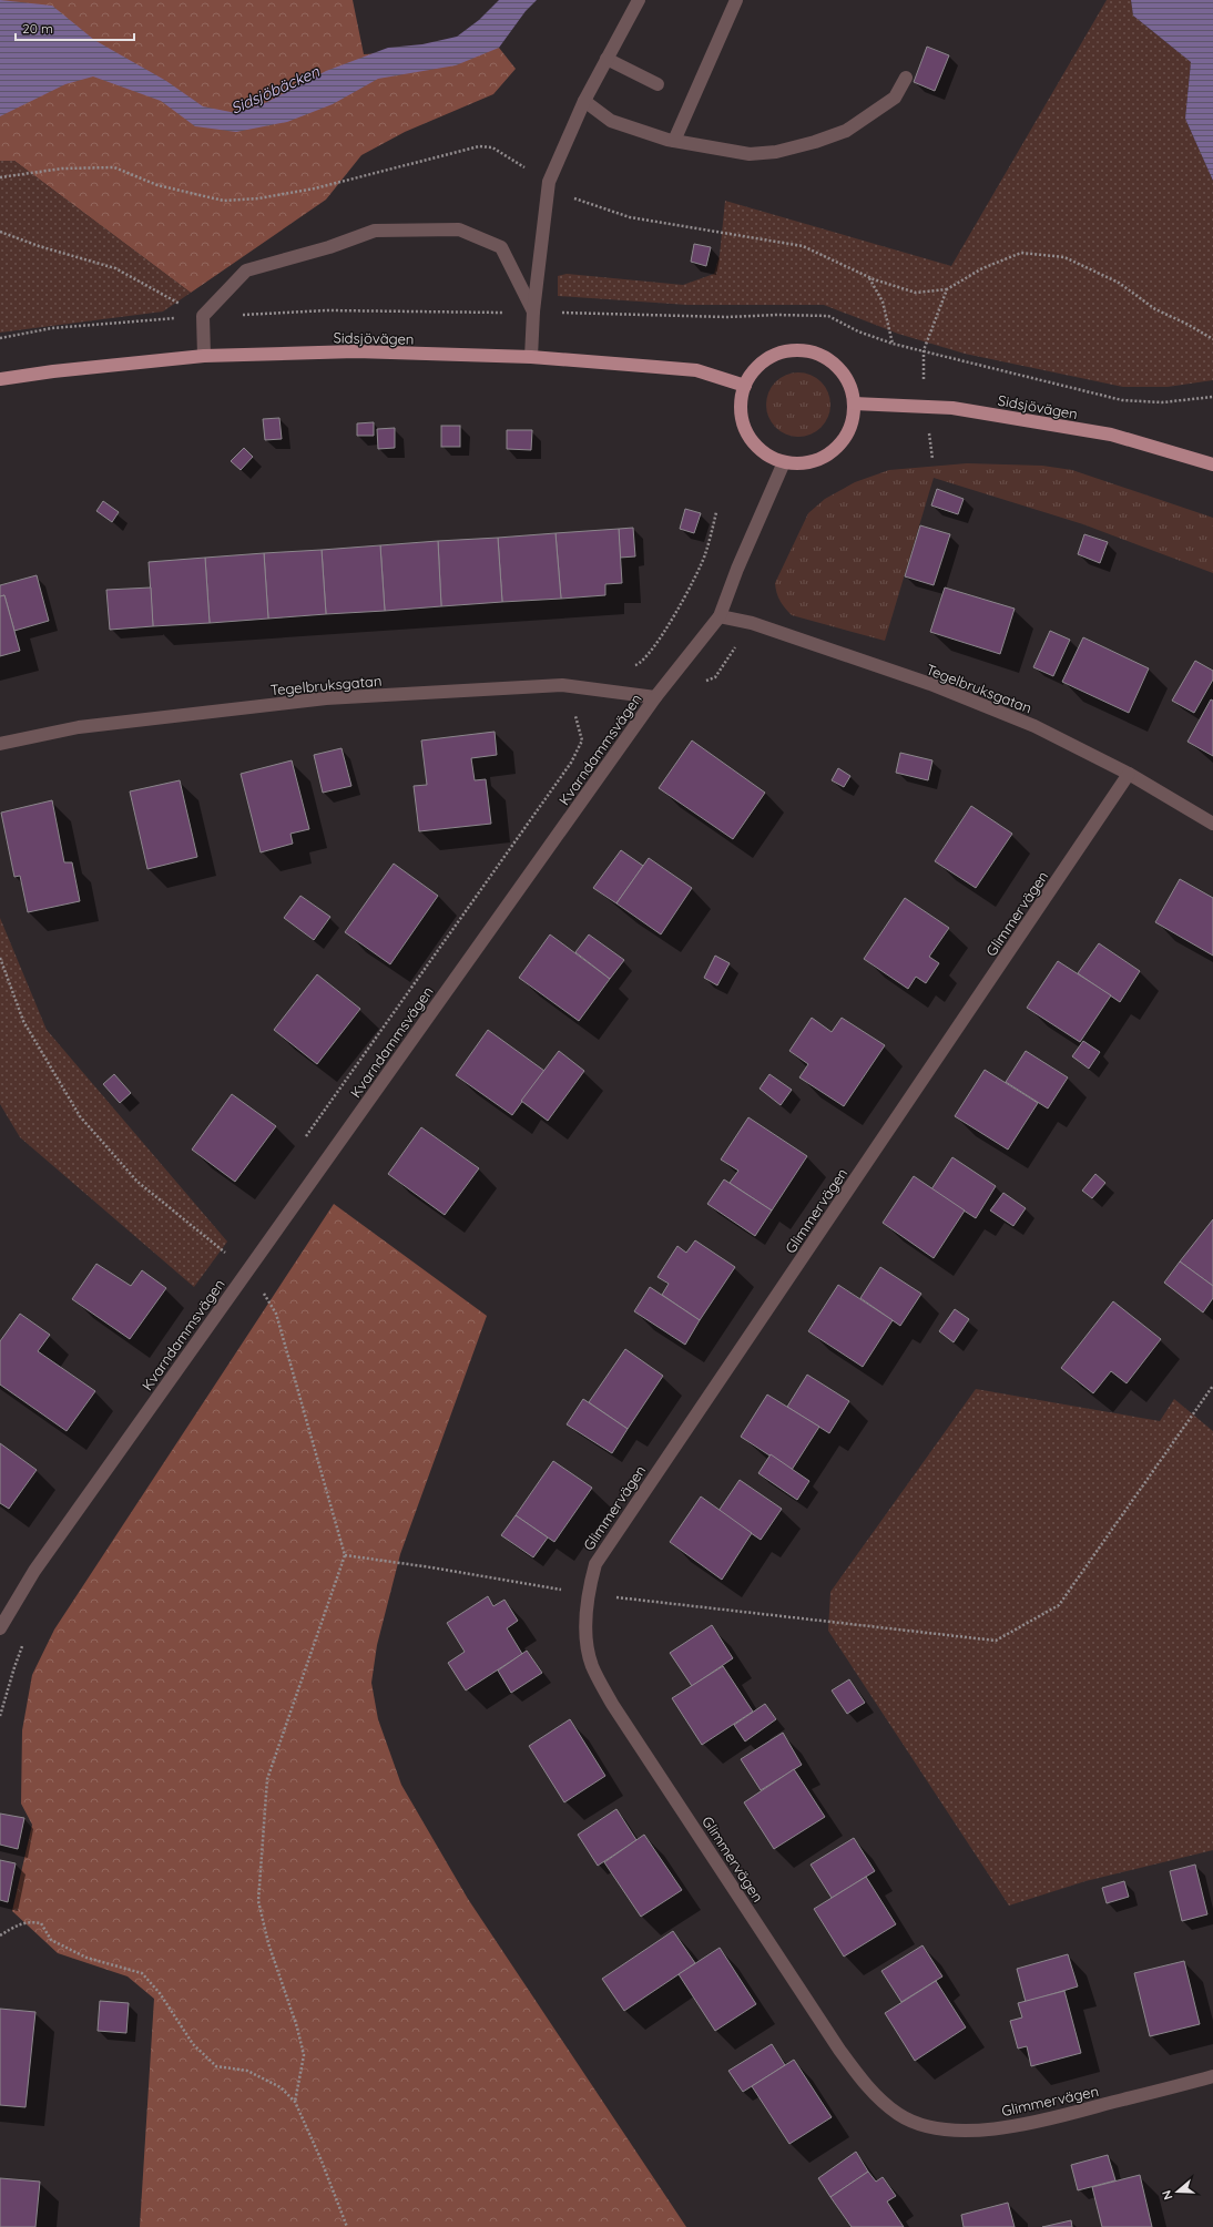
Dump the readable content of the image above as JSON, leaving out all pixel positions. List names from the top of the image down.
{
  "streets": {
    "main road": ["Sidsjövägen"],
    "street": ["Tegelbruksgatan", "Kvarndammsvägen", "Glimmervägen"]
  },
  "crossings": [
    ["Sidsjövägen", "Kvarndammsvägen"],
    ["Tegelbruksgatan", "Kvarndammsvägen"],
    ["Tegelbruksgatan", "Glimmervägen"]
  ],
  "water": ["Sidsjöbäcken"],
  "scale_bar": "20 m",
  "north": "left"
}
